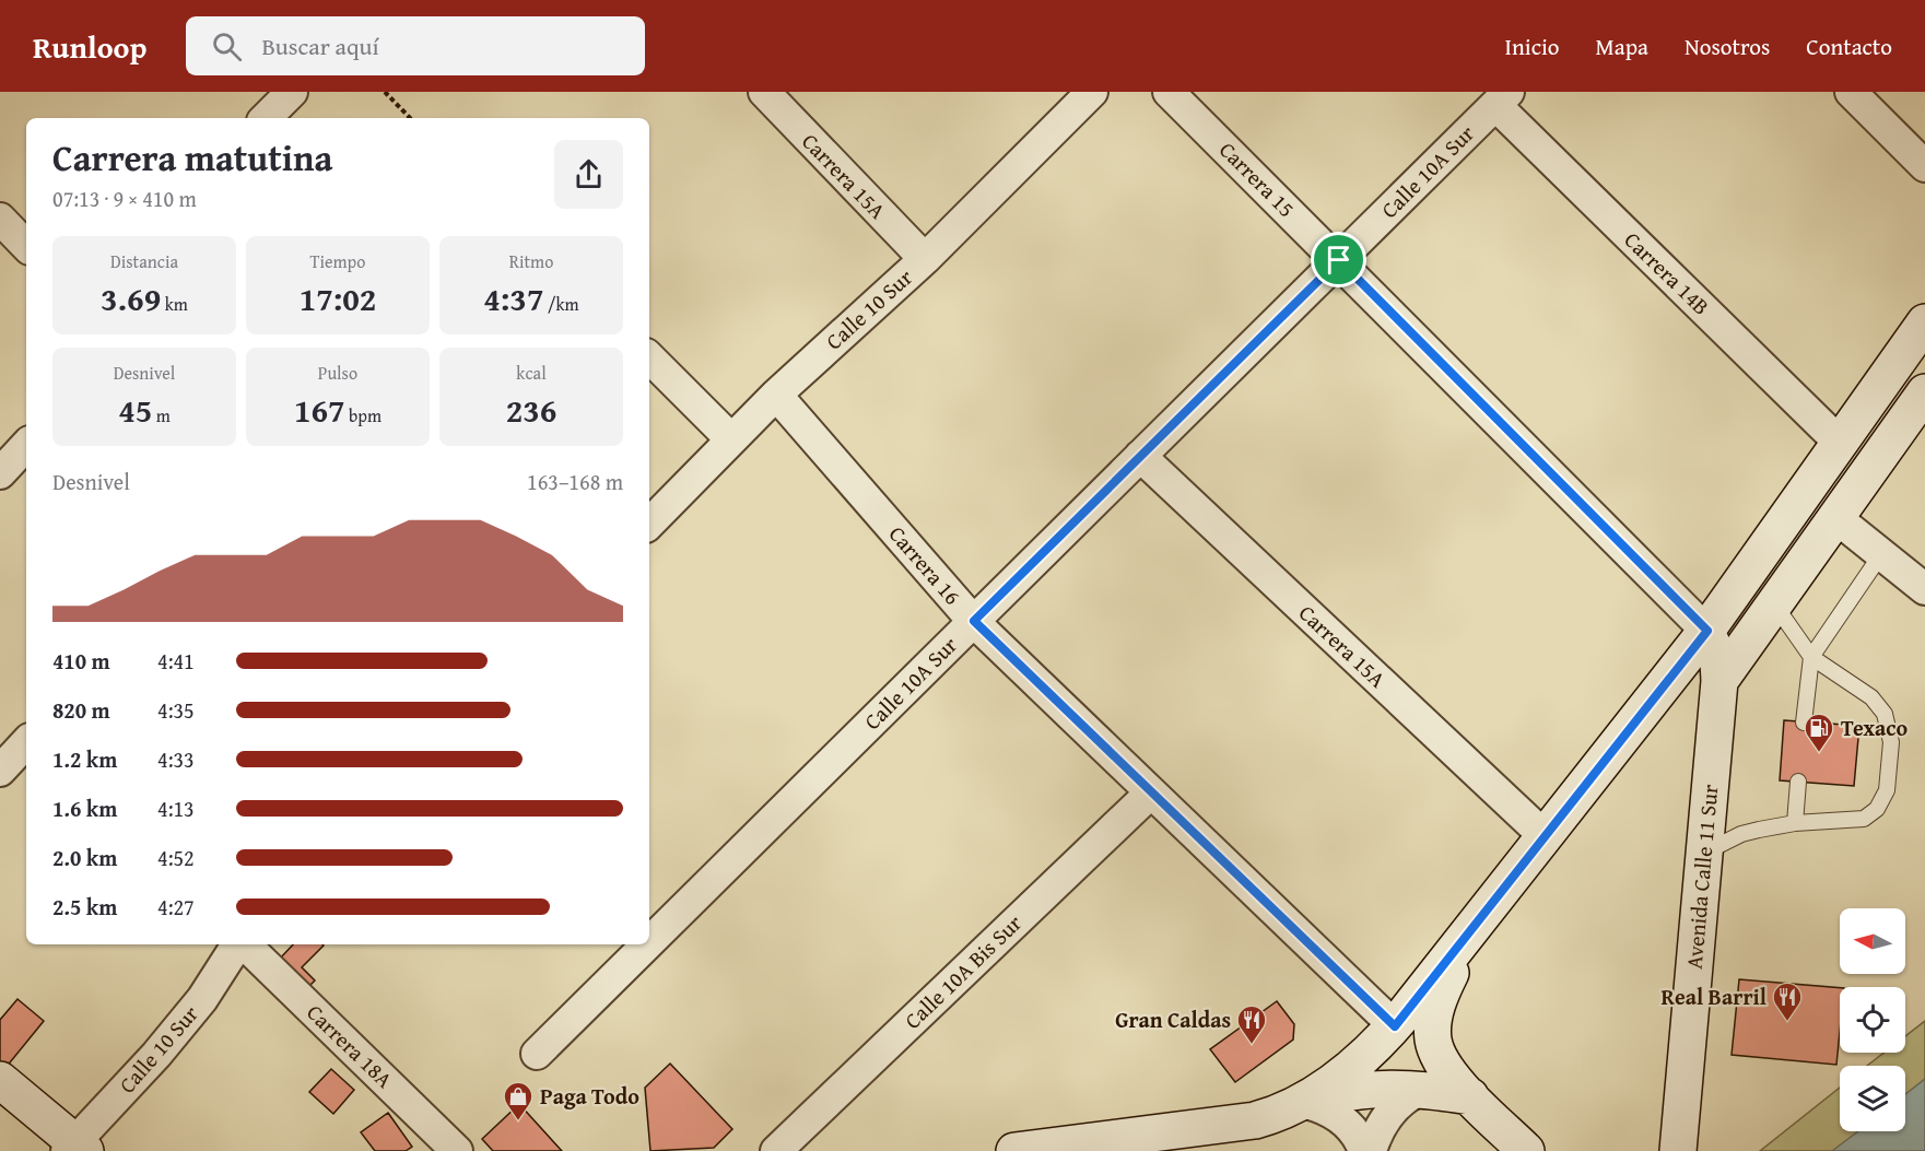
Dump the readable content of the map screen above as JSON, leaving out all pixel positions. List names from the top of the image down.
{
  "streets": {
    "main road": ["Avenida Calle 11 Sur"],
    "street": [
      "Calle 10A Sur",
      "Carrera 15A",
      "Carrera 15",
      "Carrera 14B",
      "Calle 10 Sur",
      "Carrera 16",
      "Calle 10A Bis Sur",
      "Carrera 18A"
    ]
  },
  "crossings": [
    ["Calle 10A Sur", "Carrera 15A"],
    ["Calle 10A Sur", "Carrera 15"],
    ["Calle 10A Sur", "Carrera 14B"],
    ["Calle 10A Sur", "Carrera 16"],
    ["Carrera 15A", "Calle 10 Sur"],
    ["Carrera 15", "Avenida Calle 11 Sur"],
    ["Calle 10 Sur", "Carrera 16"],
    ["Carrera 16", "Calle 10A Bis Sur"]
  ],
  "places": {
    "fuel station": ["Texaco"],
    "restaurant": ["Real Barril", "Gran Caldas"],
    "shop": ["Paga Todo"]
  },
  "north": "left",
  "page": {
    "header": "Runloop",
    "search": "Buscar aquí",
    "nav": [
      "Inicio",
      "Mapa",
      "Nosotros",
      "Contacto"
    ],
    "heading": ["Carrera matutina", "07:13 · 9 × 410 m"],
    "stats": [
      ["Distancia", "3.69 km"],
      ["Tiempo", "17:02"],
      ["Ritmo", "4:37 /km"],
      ["Desnivel", "45 m"],
      ["Pulso", "167 bpm"],
      ["kcal", "236"]
    ],
    "chart": ["Desnivel", "163–168 m"],
    "list": [
      {
        "name": "410 m",
        "note": "4:41"
      },
      {
        "name": "820 m",
        "note": "4:35"
      },
      {
        "name": "1.2 km",
        "note": "4:33"
      },
      {
        "name": "1.6 km",
        "note": "4:13"
      },
      {
        "name": "2.0 km",
        "note": "4:52"
      },
      {
        "name": "2.5 km",
        "note": "4:27"
      }
    ]
  }
}
